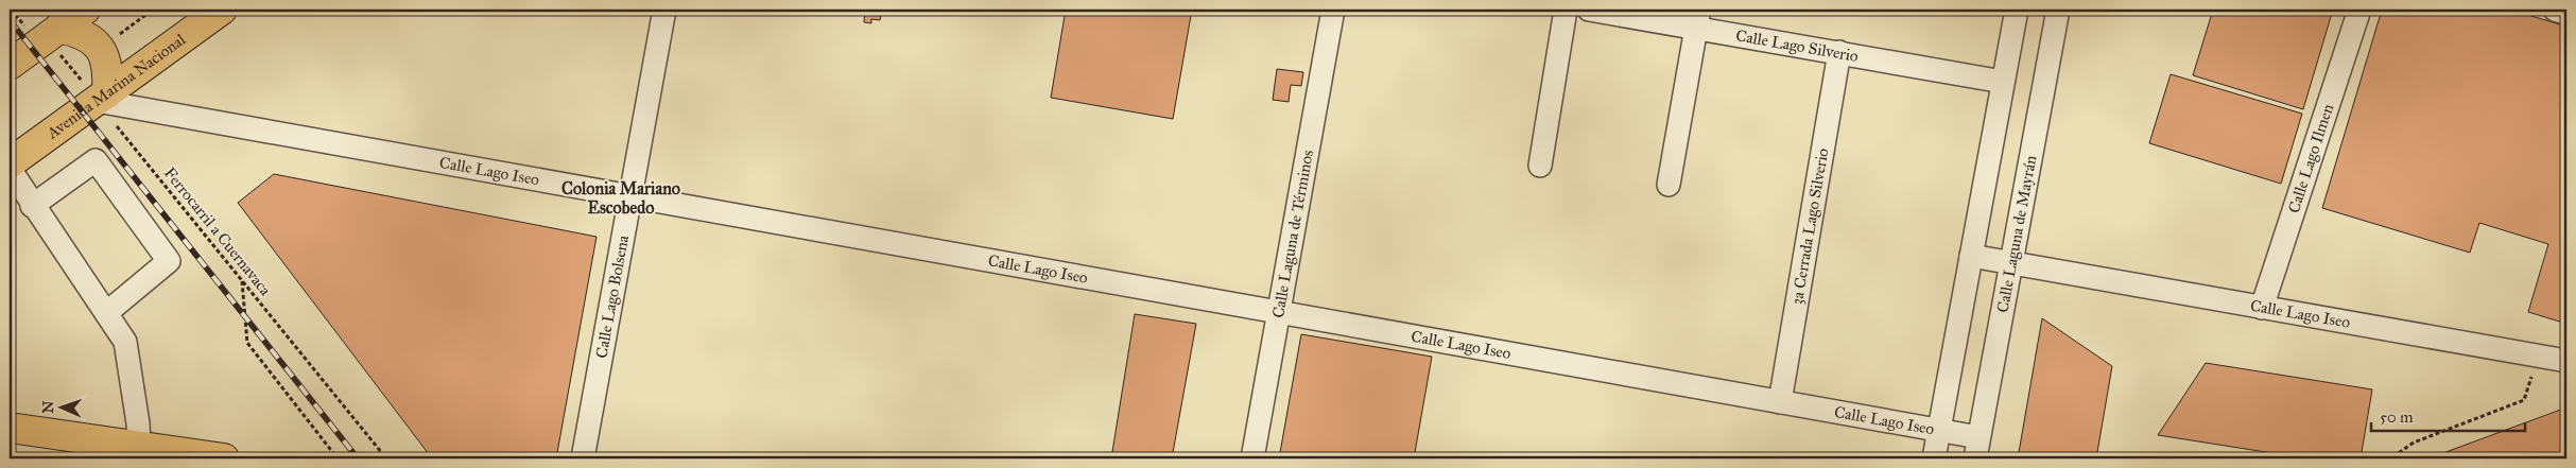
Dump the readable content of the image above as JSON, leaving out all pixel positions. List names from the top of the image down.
{
  "streets": {
    "main road": ["Avenida Marina Nacional"],
    "street": [
      "Calle Lago Silverio",
      "Calle Lago Ilmen",
      "Calle Lago Iseo",
      "3a Cerrada Lago Silverio",
      "Calle Laguna de Mayrán",
      "Calle Laguna de Términos",
      "Calle Lago Bolsena"
    ],
    "path": ["Ferrocarril a Cuernavaca"]
  },
  "crossings": [
    ["Calle Lago Silverio", "3a Cerrada Lago Silverio"],
    ["Avenida Marina Nacional", "Calle Lago Iseo"],
    ["Avenida Marina Nacional", "Ferrocarril a Cuernavaca"],
    ["Calle Lago Ilmen", "Calle Lago Iseo"],
    ["Calle Lago Iseo", "3a Cerrada Lago Silverio"],
    ["Calle Lago Iseo", "Ferrocarril a Cuernavaca"],
    ["Calle Lago Iseo", "Calle Laguna de Mayrán"],
    ["Calle Lago Iseo", "Calle Laguna de Términos"],
    ["Calle Lago Iseo", "Calle Lago Bolsena"]
  ],
  "districts": ["Colonia Mariano Escobedo"],
  "scale_bar": "50 m",
  "north": "left"
}
